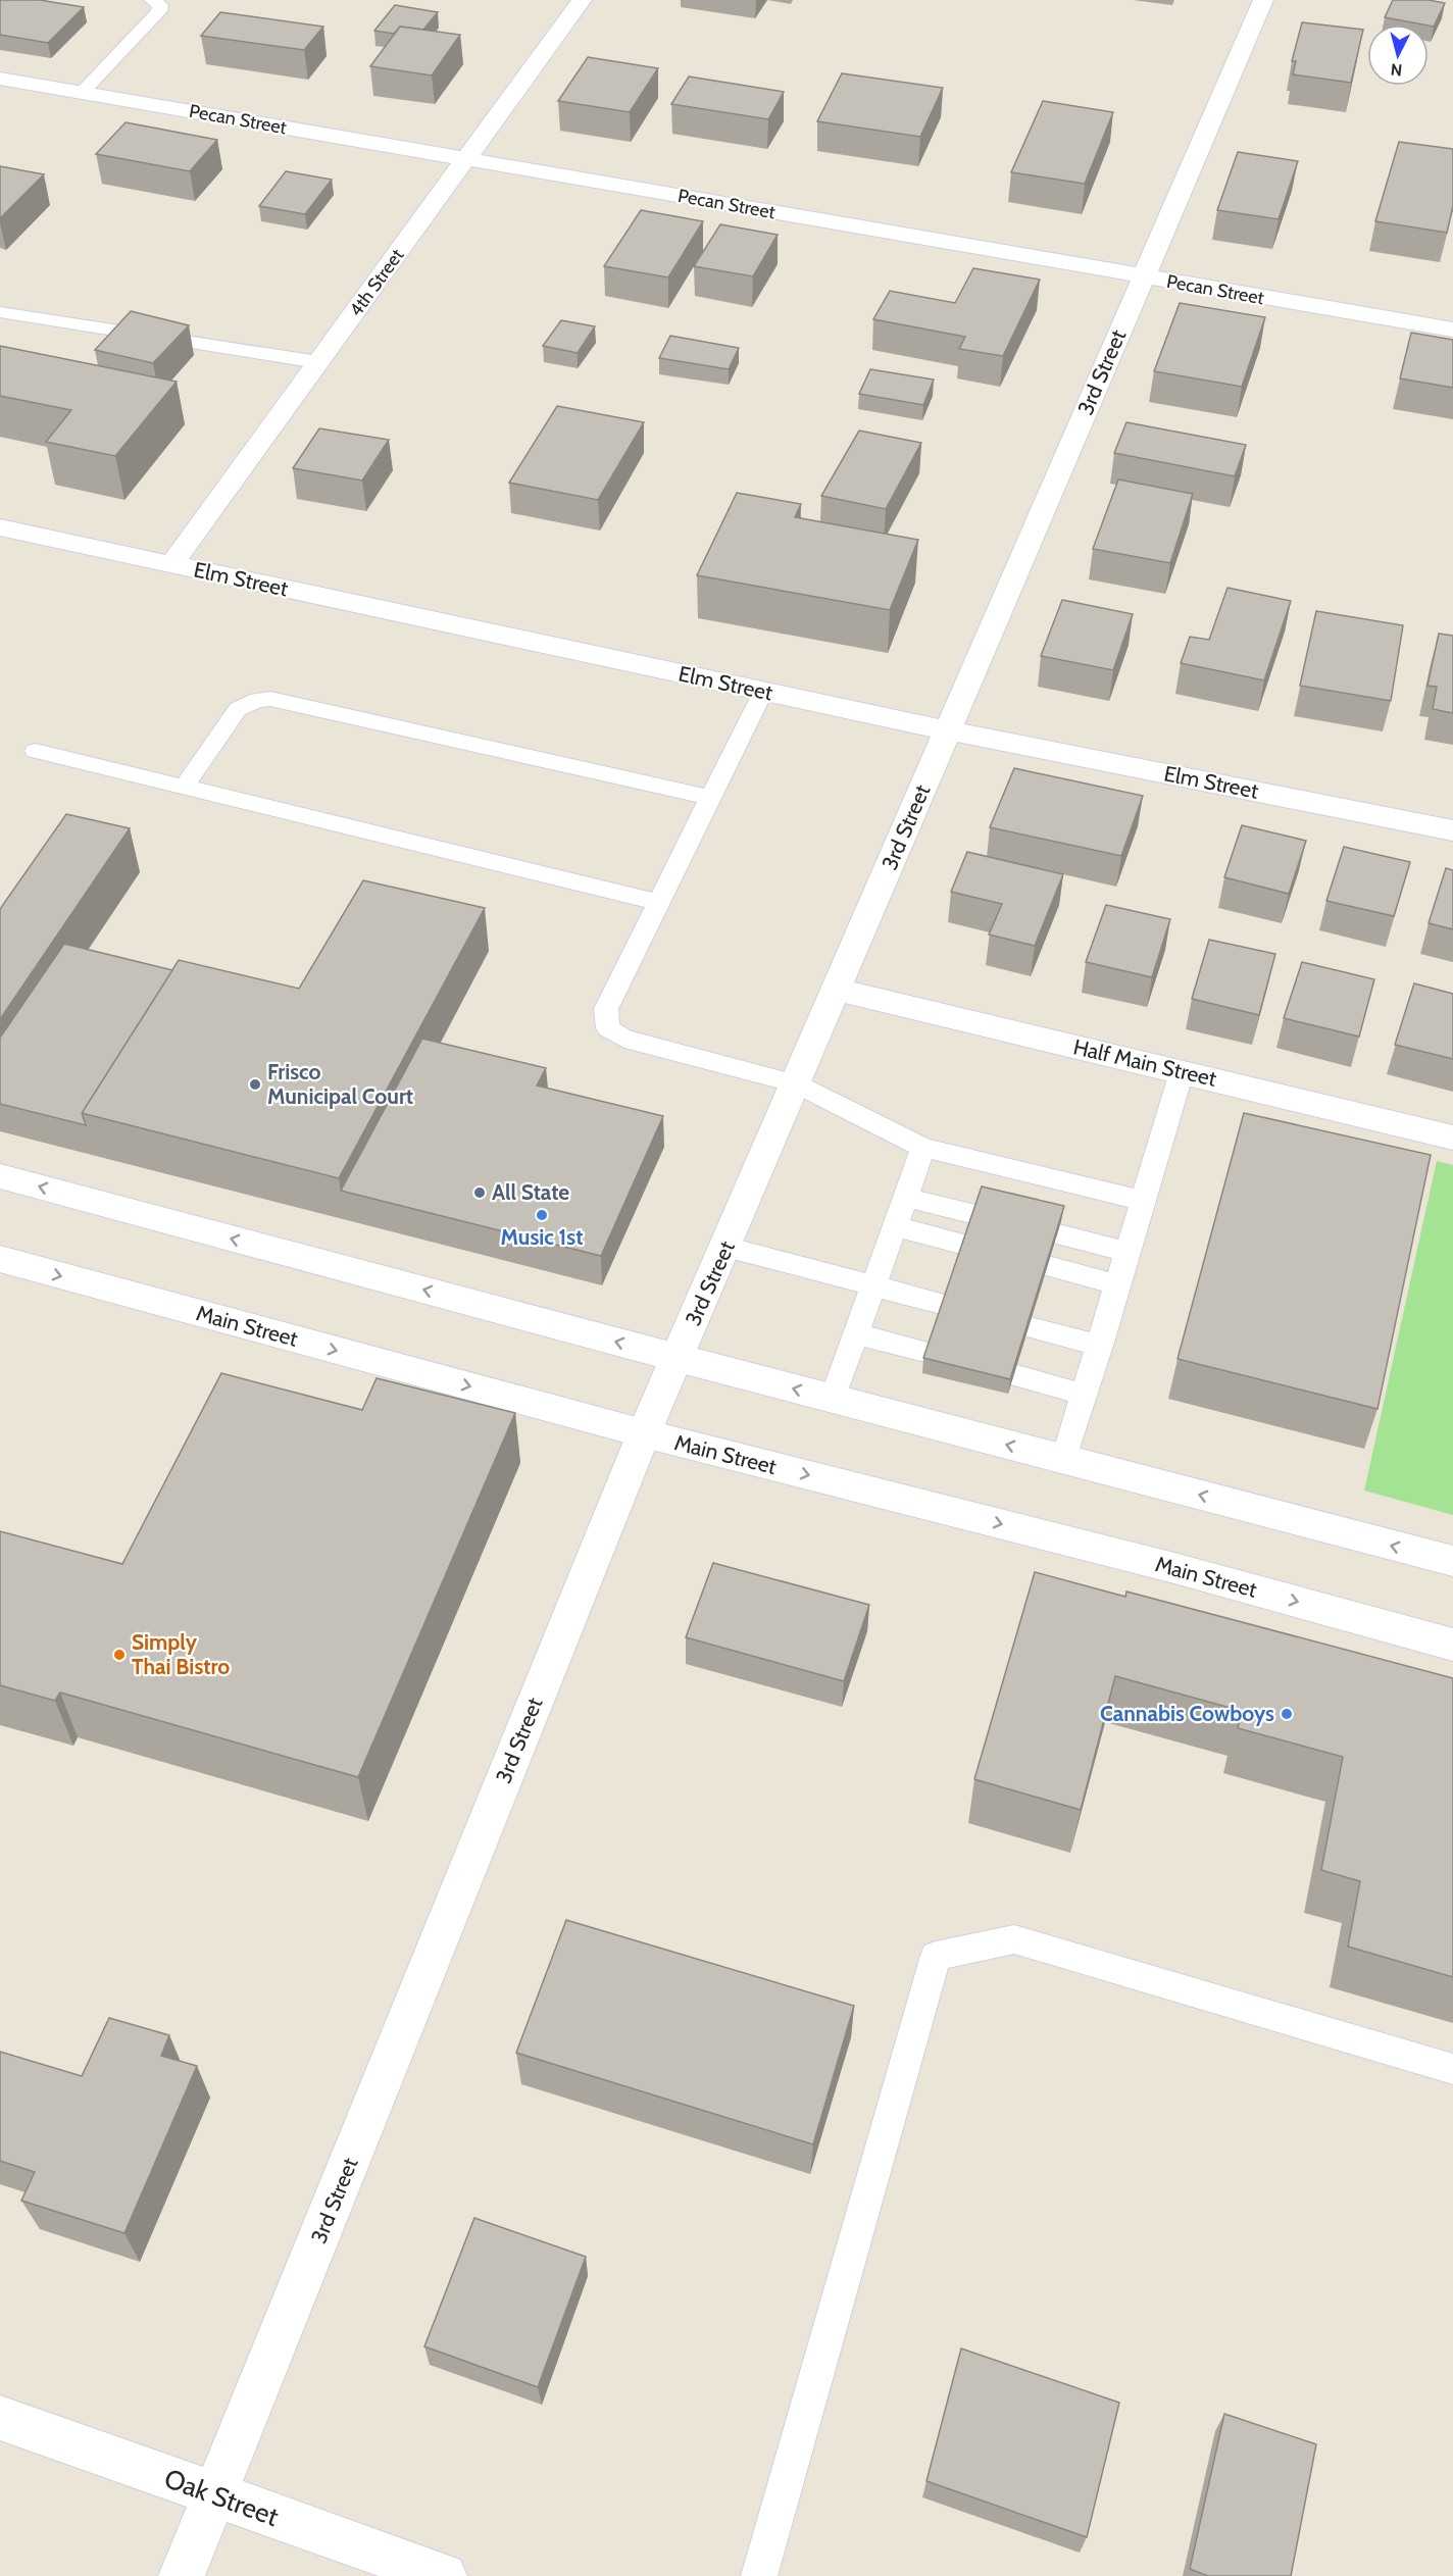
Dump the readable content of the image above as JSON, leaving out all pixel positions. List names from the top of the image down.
{
  "streets": {
    "street": [
      "Pecan Street",
      "4th Street",
      "3rd Street",
      "Elm Street",
      "Half Main Street",
      "Main Street",
      "Oak Street"
    ]
  },
  "crossings": [
    ["Pecan Street", "4th Street"],
    ["Pecan Street", "3rd Street"],
    ["4th Street", "Elm Street"],
    ["3rd Street", "Elm Street"],
    ["3rd Street", "Half Main Street"],
    ["3rd Street", "Main Street"],
    ["3rd Street", "Oak Street"]
  ],
  "places": [
    "Frisco Municipal Court",
    "All State",
    "Music 1st",
    "Simply Thai Bistro",
    "Cannabis Cowboys"
  ],
  "north": "bottom"
}
